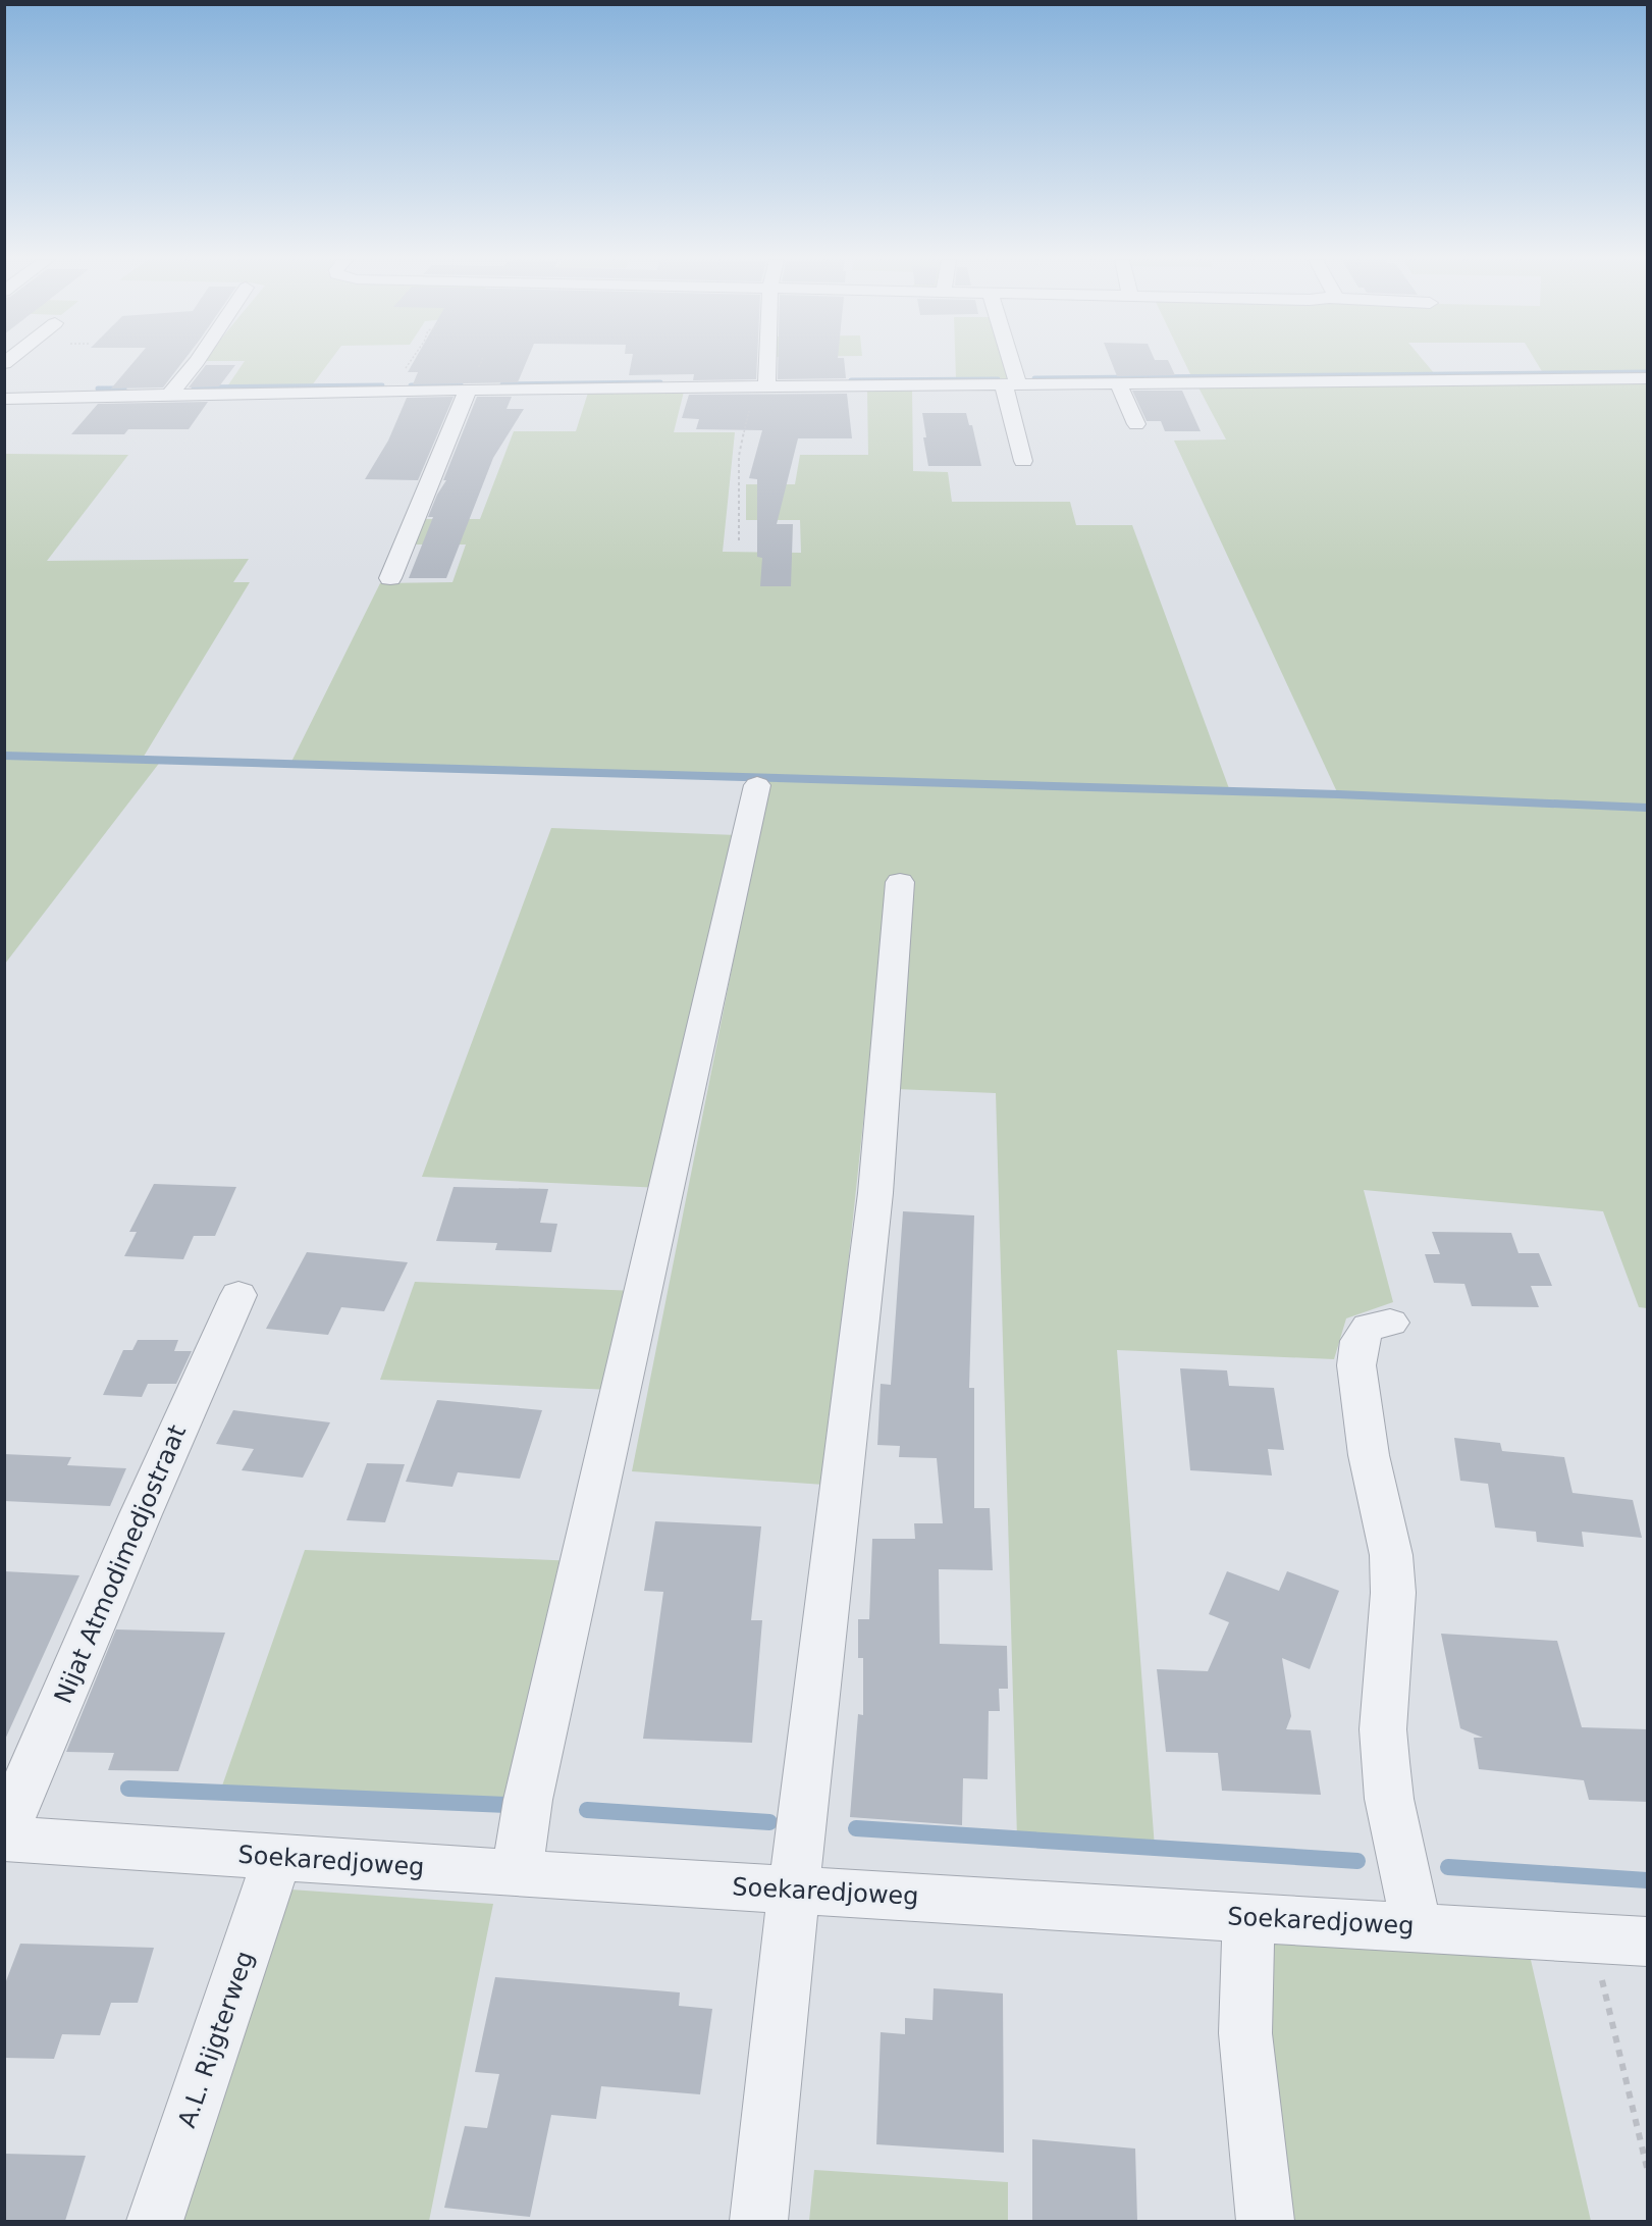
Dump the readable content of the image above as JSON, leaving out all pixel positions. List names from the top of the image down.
{
  "streets": {
    "street": ["Nijat Atmodimedjostraat", "Soekaredjoweg", "A.L. Rijgterweg"]
  },
  "crossings": [
    ["Nijat Atmodimedjostraat", "Soekaredjoweg"],
    ["Soekaredjoweg", "A.L. Rijgterweg"]
  ]
}
